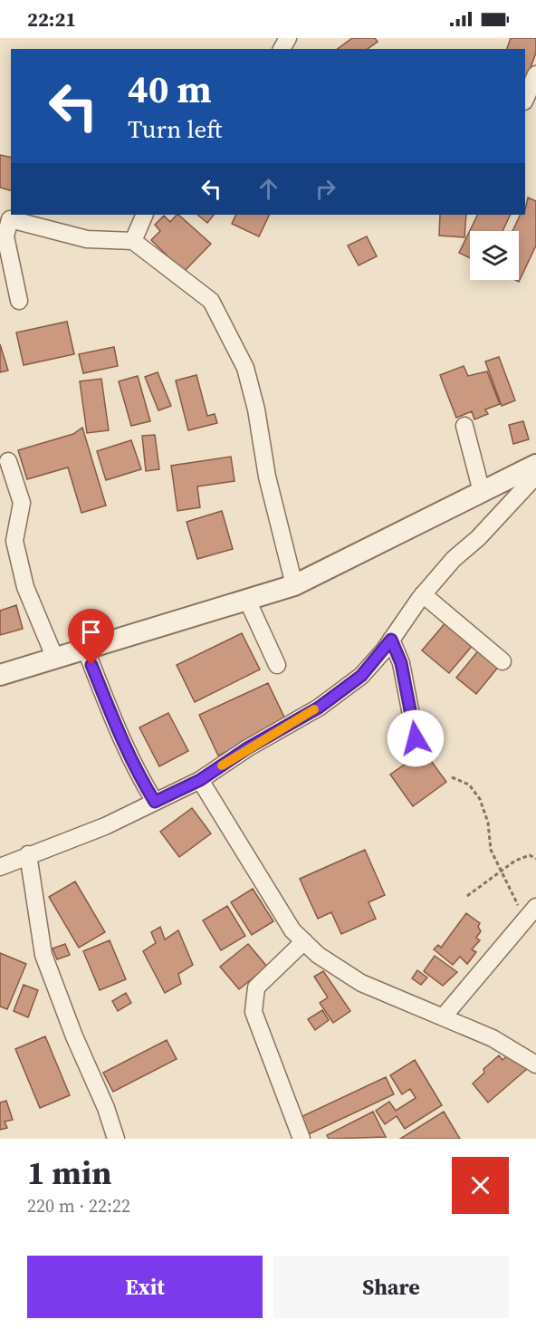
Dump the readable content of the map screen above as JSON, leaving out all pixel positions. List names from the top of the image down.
{
  "page": {
    "status": "22:21",
    "turn": ["40 m", "Turn left"],
    "heading": ["1 min", "220 m · 22:22"],
    "buttons": ["Exit", "Share"]
  }
}
